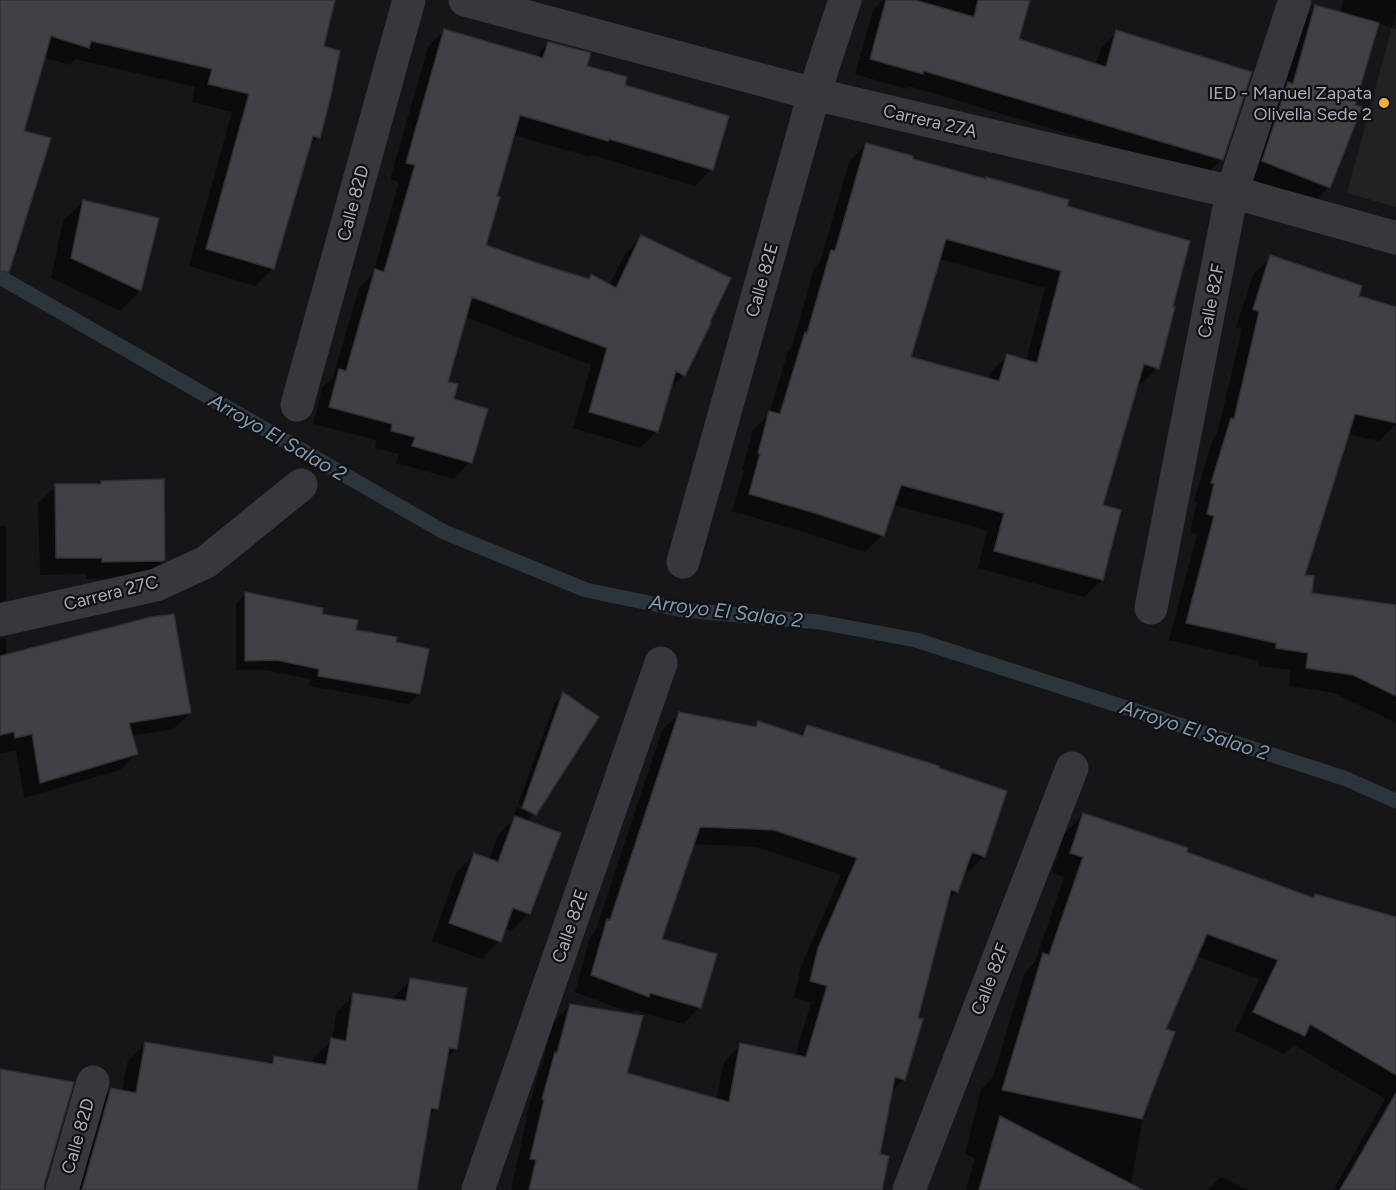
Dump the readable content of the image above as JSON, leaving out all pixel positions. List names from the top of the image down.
{
  "streets": {
    "street": [
      "Carrera 27A",
      "Calle 82D",
      "Calle 82E",
      "Calle 82F",
      "Carrera 27C"
    ]
  },
  "crossings": [
    ["Carrera 27A", "Calle 82E"],
    ["Carrera 27A", "Calle 82F"]
  ],
  "water": ["Arroyo El Salao 2"],
  "places": ["IED - Manuel Zapata Olivella Sede 2"]
}
